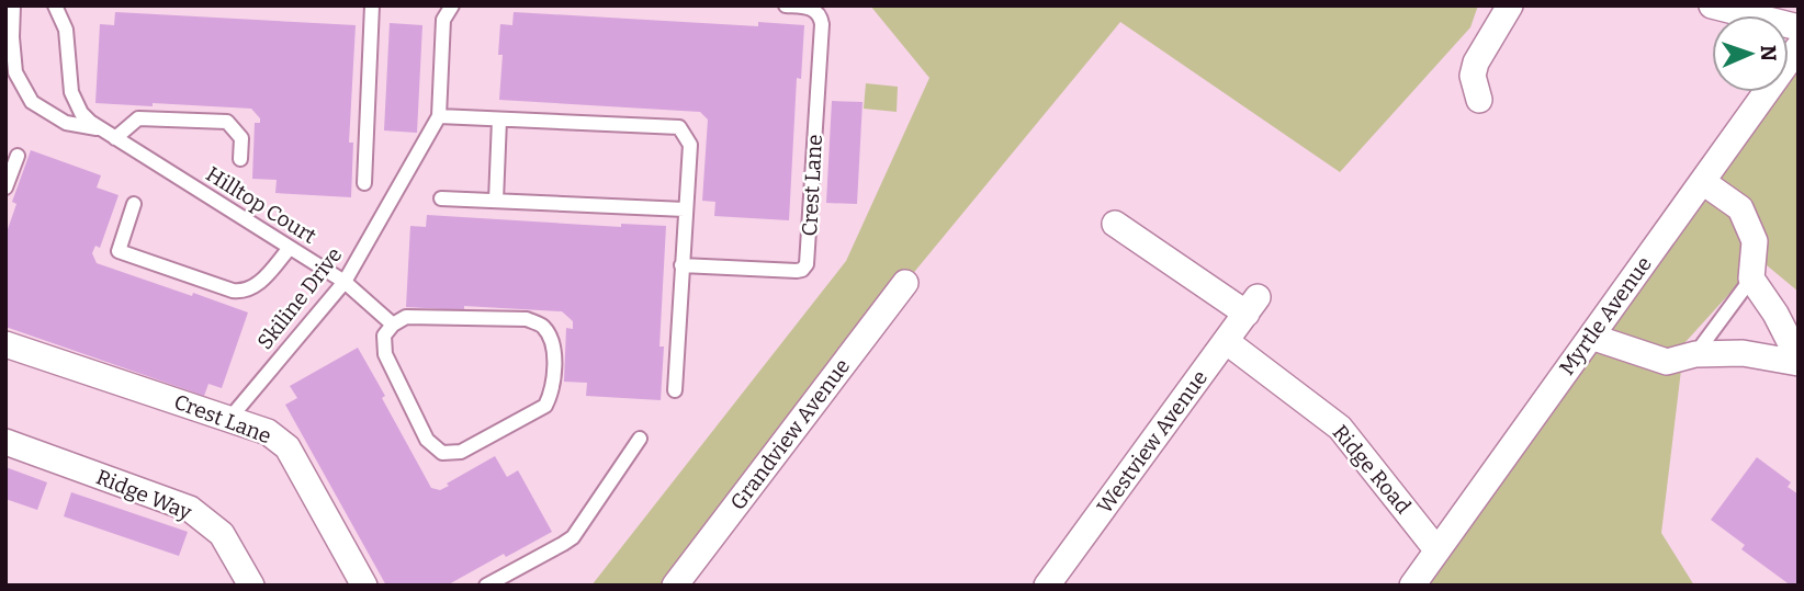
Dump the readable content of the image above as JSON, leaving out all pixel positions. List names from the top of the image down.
{
  "streets": {
    "street": [
      "Crest Lane",
      "Myrtle Avenue",
      "Grandview Avenue",
      "Westview Avenue",
      "Ridge Road",
      "Ridge Way"
    ],
    "lane": ["Hilltop Court", "Skiline Drive"]
  },
  "crossings": [
    ["Crest Lane", "Skiline Drive"],
    ["Hilltop Court", "Skiline Drive"],
    ["Myrtle Avenue", "Ridge Road"],
    ["Westview Avenue", "Ridge Road"]
  ],
  "north": "right"
}
